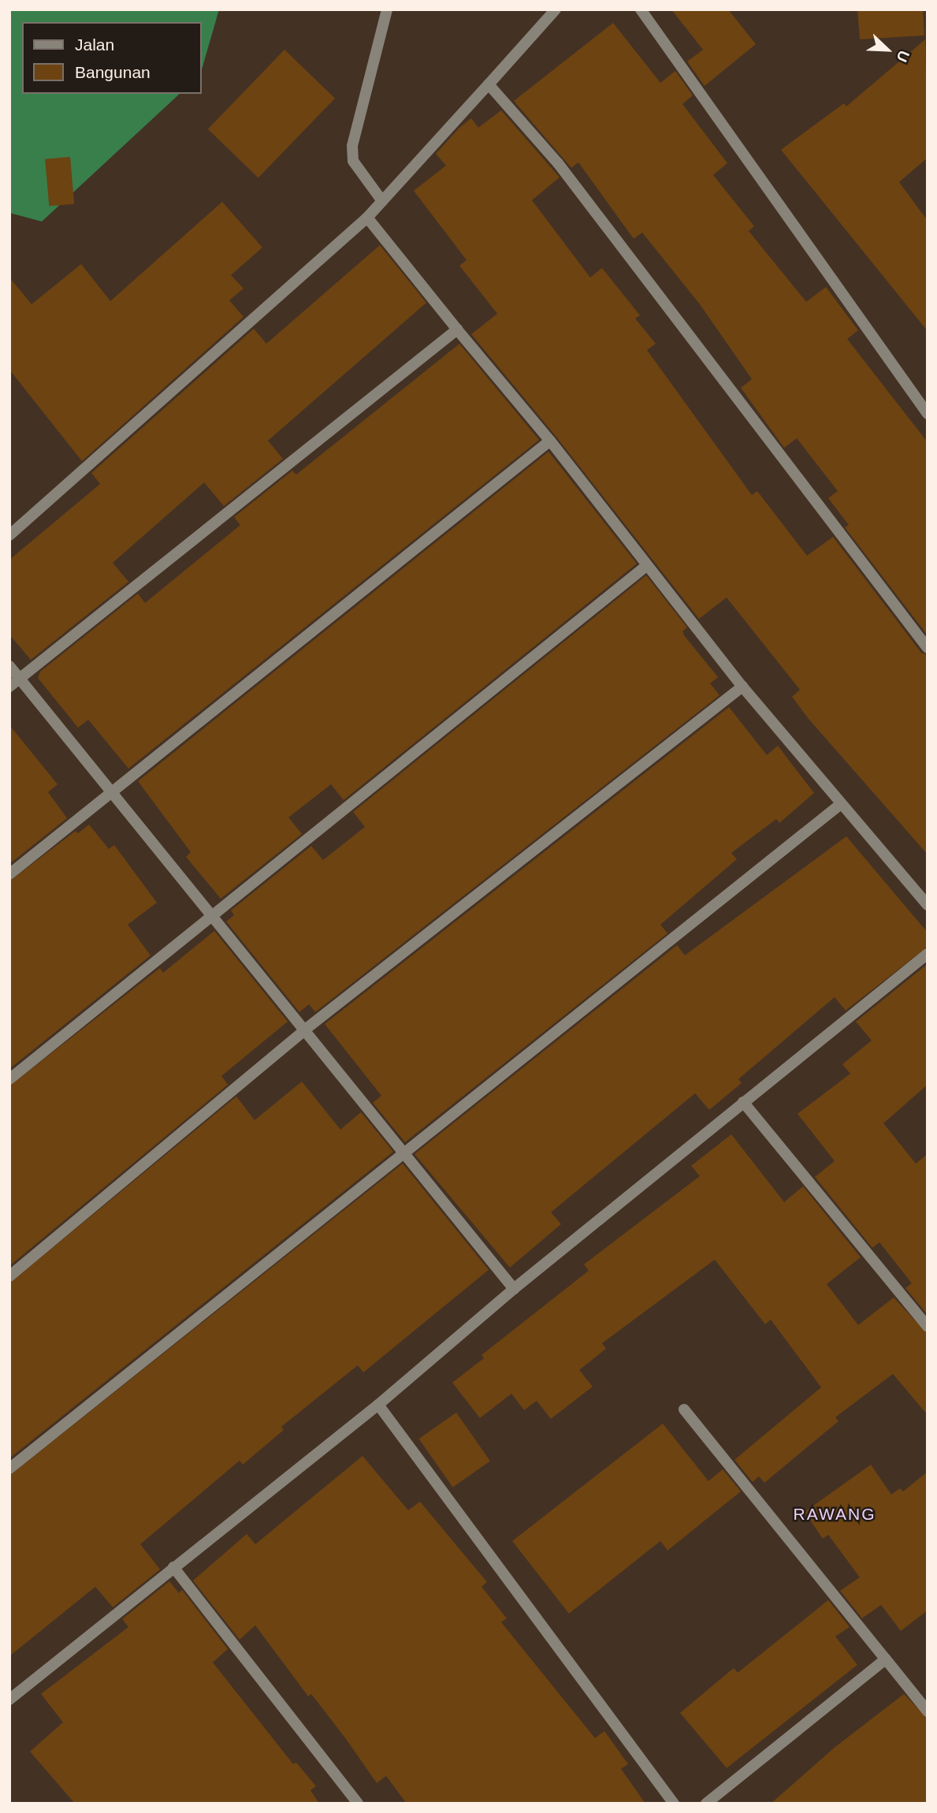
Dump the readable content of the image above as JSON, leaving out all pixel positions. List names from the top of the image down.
{
  "districts": ["RAWANG"],
  "legend": ["Jalan", "Bangunan"],
  "north": "bottom right"
}
